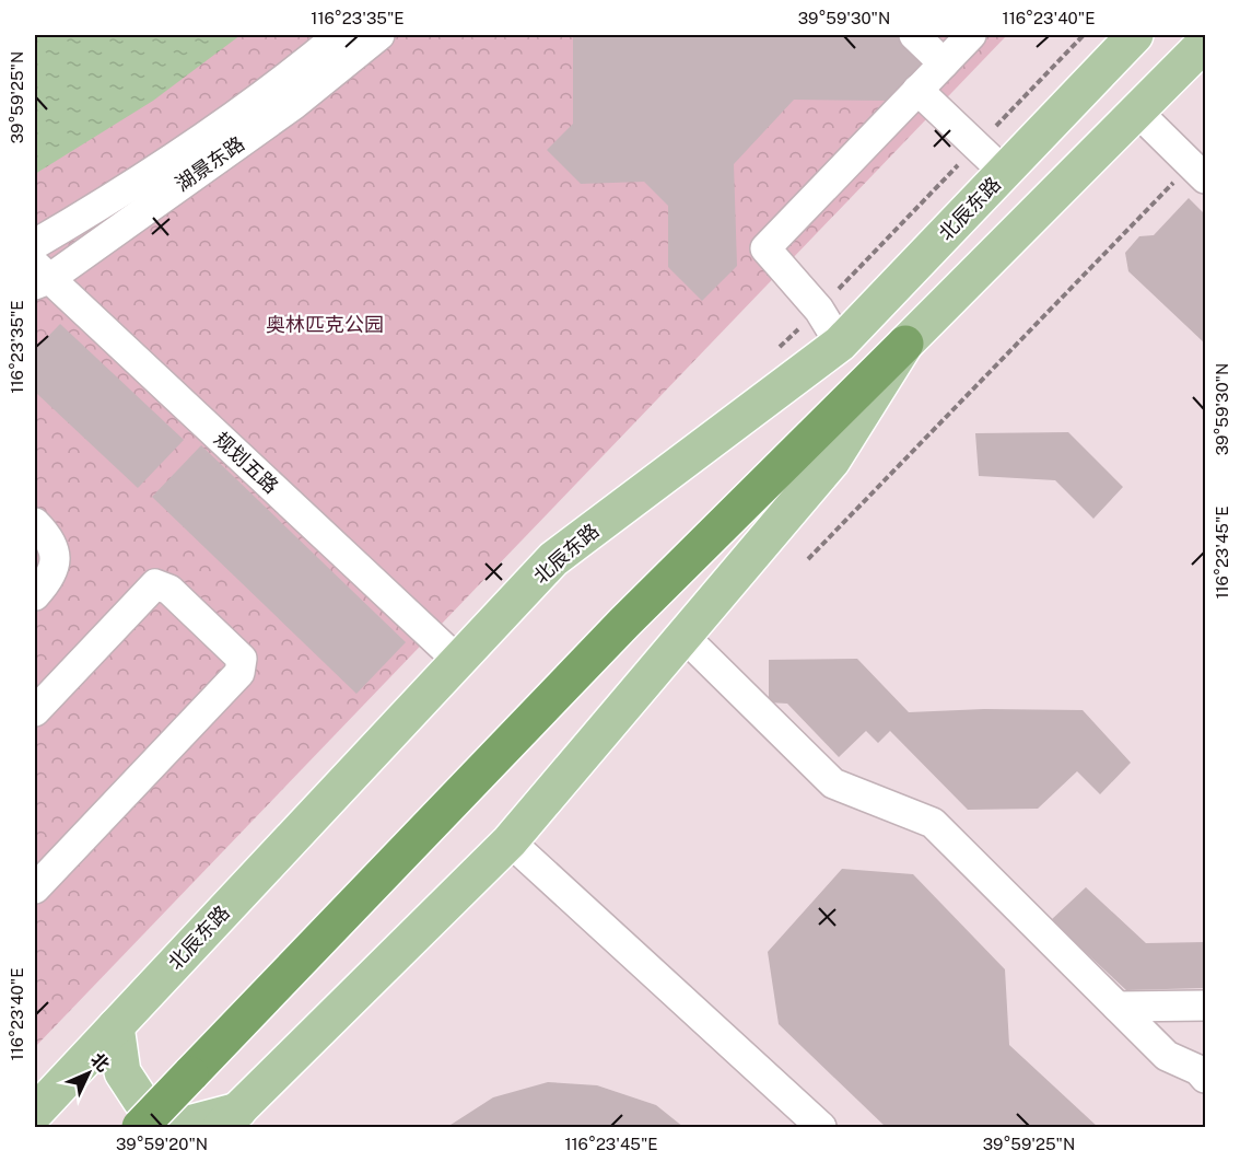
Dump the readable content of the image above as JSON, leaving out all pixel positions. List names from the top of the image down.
{
  "streets": {
    "main road": ["北辰东路"],
    "street": ["湖景东路", "规划五路"]
  },
  "crossings": [
    ["湖景东路", "规划五路"],
    ["北辰东路", "规划五路"]
  ],
  "parks": ["奥林匹克公园"],
  "north": "top right",
  "coordinates": [
    "116°23'35\"E",
    "39°59'30\"N",
    "116°23'40\"E",
    "39°59'25\"N",
    "116°23'45\"E",
    "39°59'20\"N"
  ]
}
